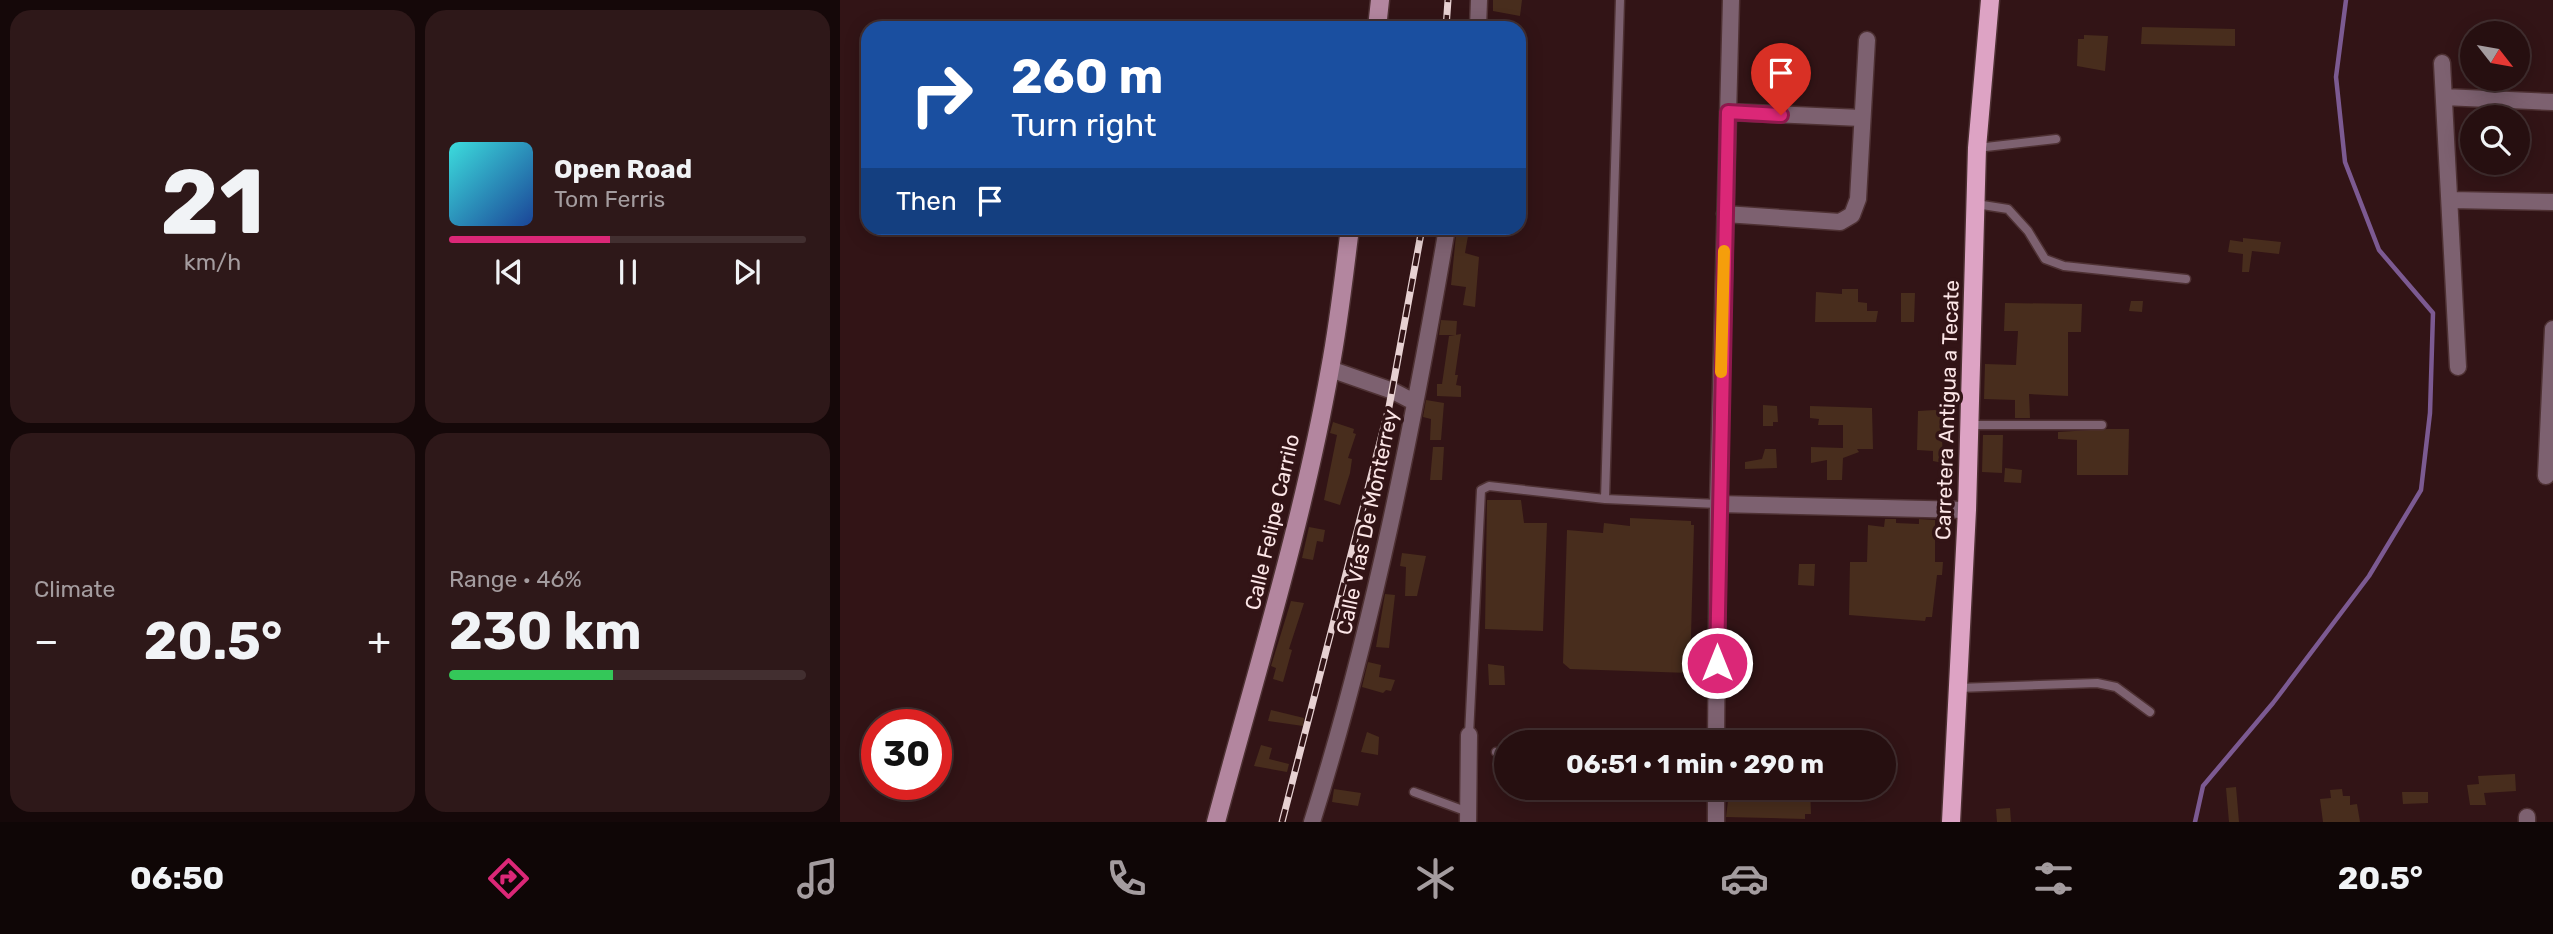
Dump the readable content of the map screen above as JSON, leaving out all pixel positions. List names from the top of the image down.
{
  "streets": {
    "main road": ["Carretera Antigua a Tecate"],
    "street": ["Calle Felipe Carrilo", "Calle Vías De Monterrey"]
  },
  "north": "bottom right",
  "page": {
    "tile": [
      ["21", "km/h"],
      "Climate",
      ["Range · 46%", "230 km"]
    ],
    "turn": ["260 m", "Turn right"],
    "song": ["Open Road", "Tom Ferris"],
    "then": "Then",
    "heat": ["−", "20.5°", "+"],
    "limit": "30",
    "trip": "06:51 · 1 min · 290 m",
    "tabs": ["06:50", "20.5°"]
  }
}
